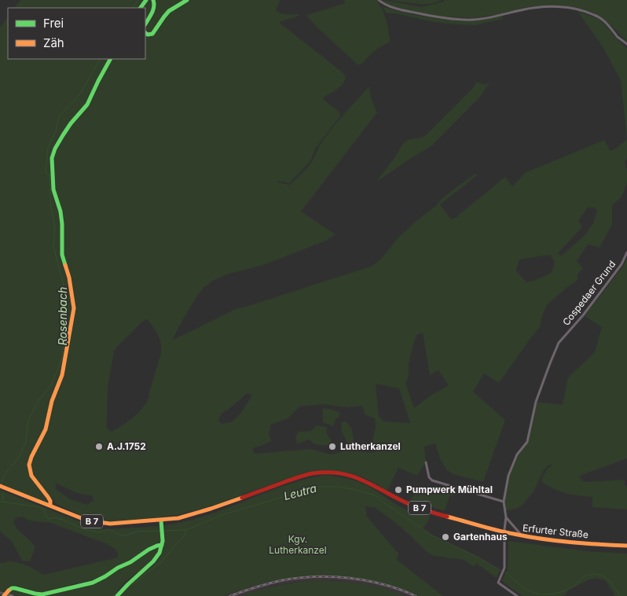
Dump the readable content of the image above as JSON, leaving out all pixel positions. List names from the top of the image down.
{
  "streets": {
    "street": ["Cospedaer Grund", "B 7", "Erfurter Straße"]
  },
  "crossings": [
    ["Cospedaer Grund", "Erfurter Straße"],
    ["B 7", "Erfurter Straße"]
  ],
  "water": ["Rosenbach", "Leutra"],
  "parks": ["Kgv. Lutherkanzel"],
  "places": [
    "A.J.1752",
    "Lutherkanzel",
    "Pumpwerk Mühltal",
    "Gartenhaus"
  ],
  "legend": ["Frei", "Zäh"]
}
